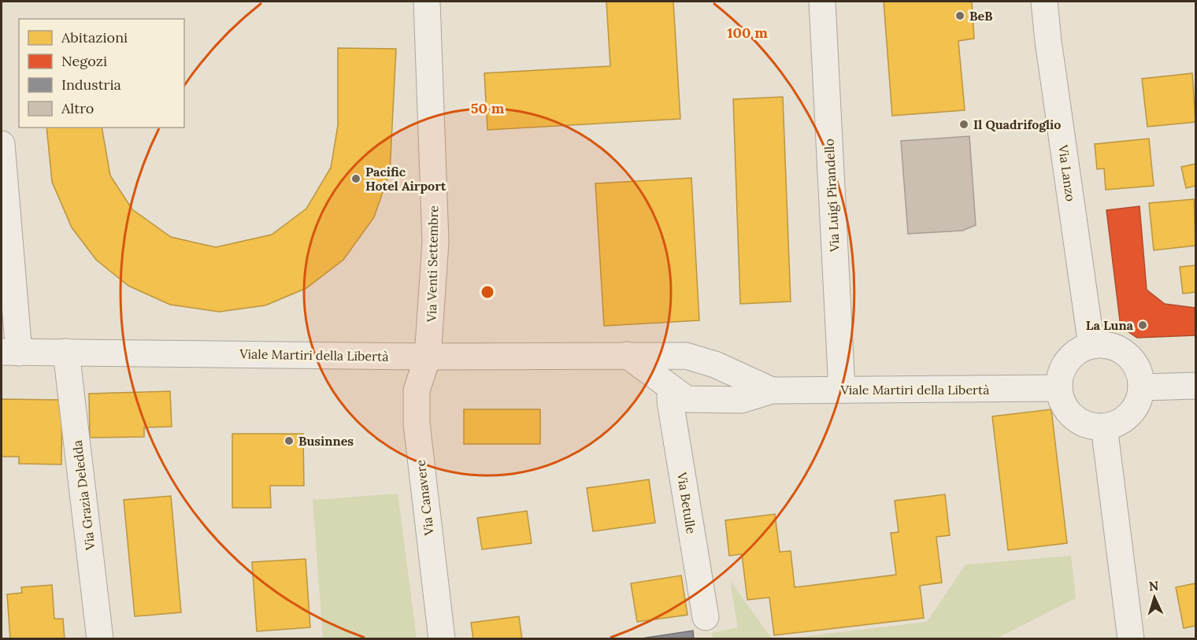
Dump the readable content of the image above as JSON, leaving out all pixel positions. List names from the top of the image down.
{
  "streets": {
    "street": [
      "Via Lanzo",
      "Via Luigi Pirandello",
      "Via Venti Settembre",
      "Viale Martiri della Libertà",
      "Via Grazia Deledda",
      "Via Canavere",
      "Via Betulle"
    ]
  },
  "crossings": [
    ["Via Lanzo", "Viale Martiri della Libertà"],
    ["Via Luigi Pirandello", "Viale Martiri della Libertà"],
    ["Via Venti Settembre", "Viale Martiri della Libertà"],
    ["Via Venti Settembre", "Via Canavere"],
    ["Viale Martiri della Libertà", "Via Grazia Deledda"],
    ["Viale Martiri della Libertà", "Via Canavere"],
    ["Viale Martiri della Libertà", "Via Betulle"]
  ],
  "places": [
    "BeB",
    "Il Quadrifoglio",
    "Pacific Hotel Airport",
    "La Luna",
    "Businnes"
  ],
  "legend": [
    "Abitazioni",
    "Negozi",
    "Industria",
    "Altro"
  ],
  "north": "top",
  "rings": ["100 m", "50 m"]
}
